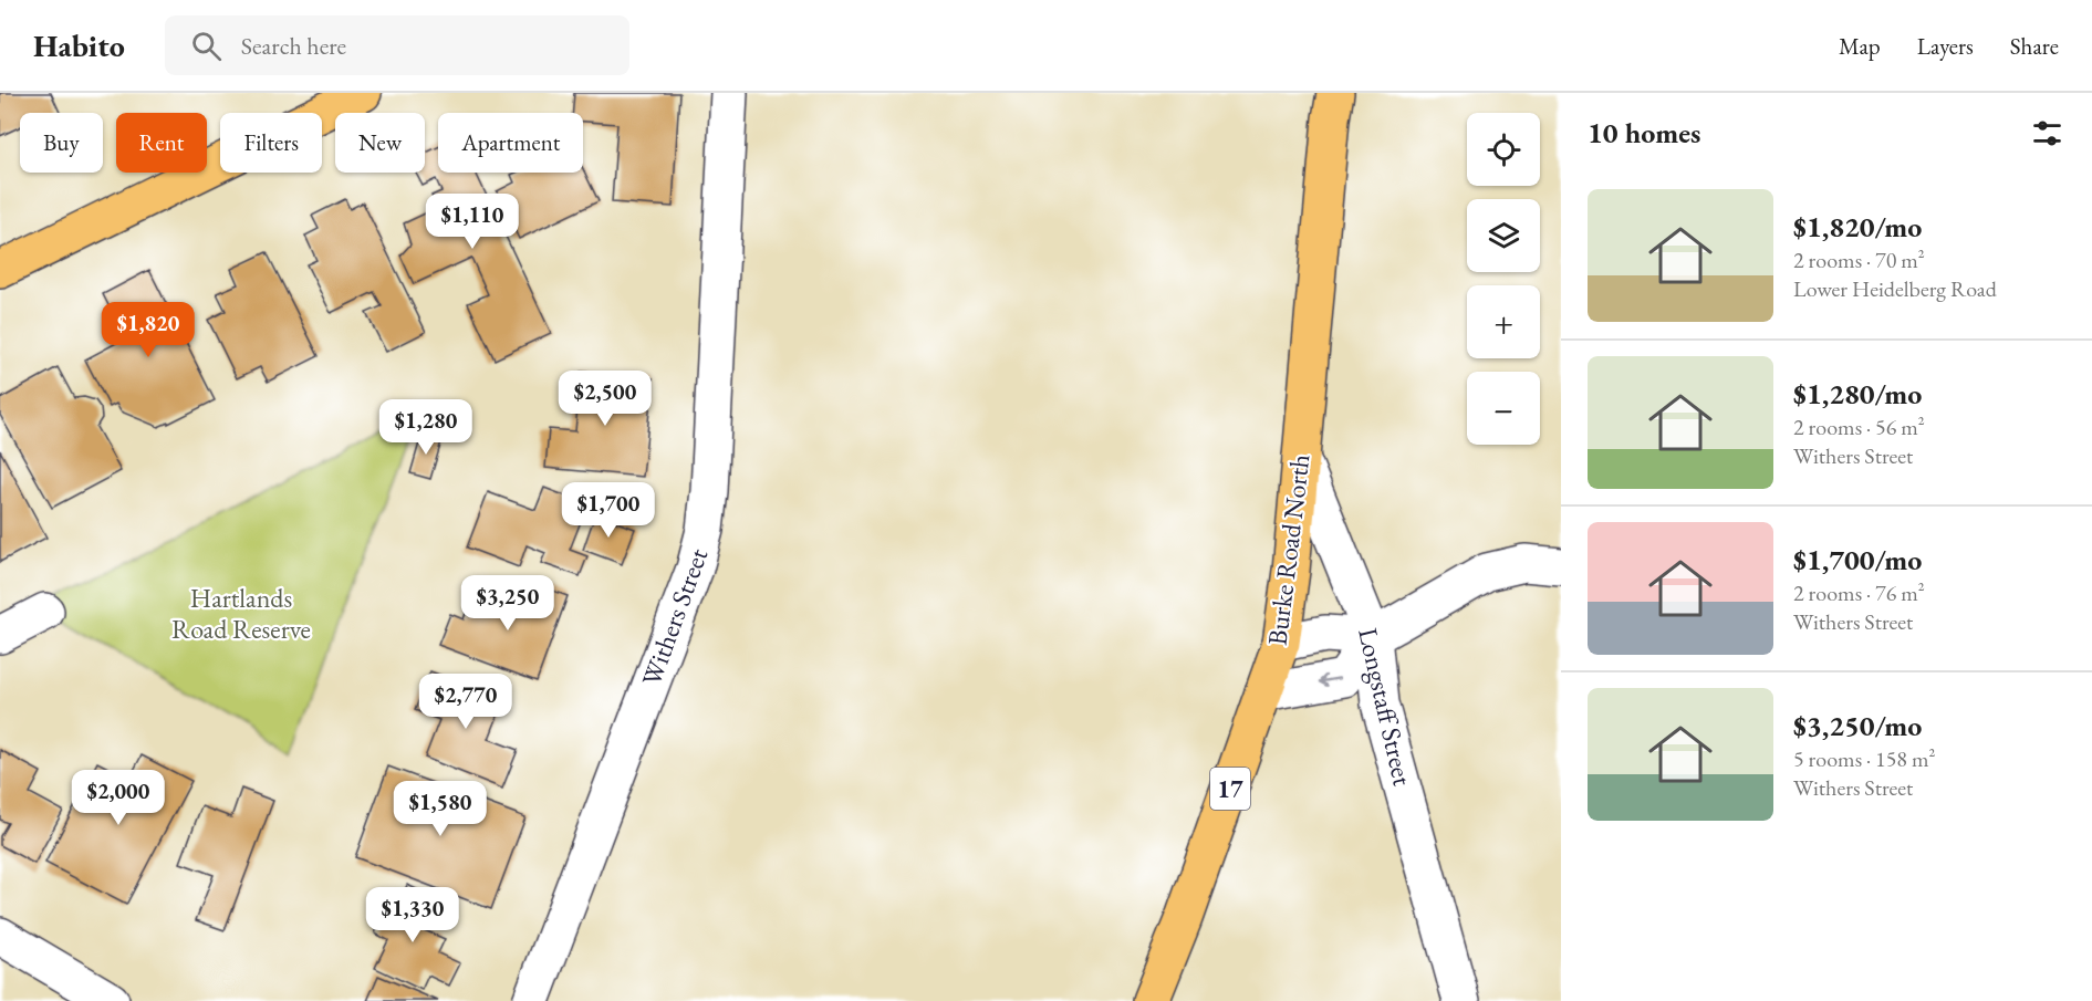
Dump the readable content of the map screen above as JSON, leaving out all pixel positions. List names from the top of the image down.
{
  "streets": {
    "main road": ["Burke Road North", "17"],
    "street": ["Withers Street", "Longstaff Street"]
  },
  "crossings": [
    ["Burke Road North", "Longstaff Street"]
  ],
  "parks": ["Hartlands Road Reserve"],
  "page": {
    "header": "Habito",
    "search": "Search here",
    "nav": ["Map", "Layers", "Share"],
    "heading": "10 homes",
    "map_buttons": ["+", "−"],
    "chip": [
      "Buy",
      "Rent",
      "Filters",
      "New",
      "Apartment"
    ],
    "list": [
      {
        "name": "$1,820/mo",
        "note": "2 rooms · 70 m² · Lower Heidelberg Road"
      },
      {
        "name": "$1,280/mo",
        "note": "2 rooms · 56 m² · Withers Street"
      },
      {
        "name": "$1,700/mo",
        "note": "2 rooms · 76 m² · Withers Street"
      },
      {
        "name": "$3,250/mo",
        "note": "5 rooms · 158 m² · Withers Street"
      }
    ],
    "price": [
      "$1,110",
      "$1,820",
      "$2,500",
      "$1,280",
      "$1,700",
      "$3,250",
      "$2,770",
      "$2,000",
      "$1,580",
      "$1,330"
    ]
  }
}
